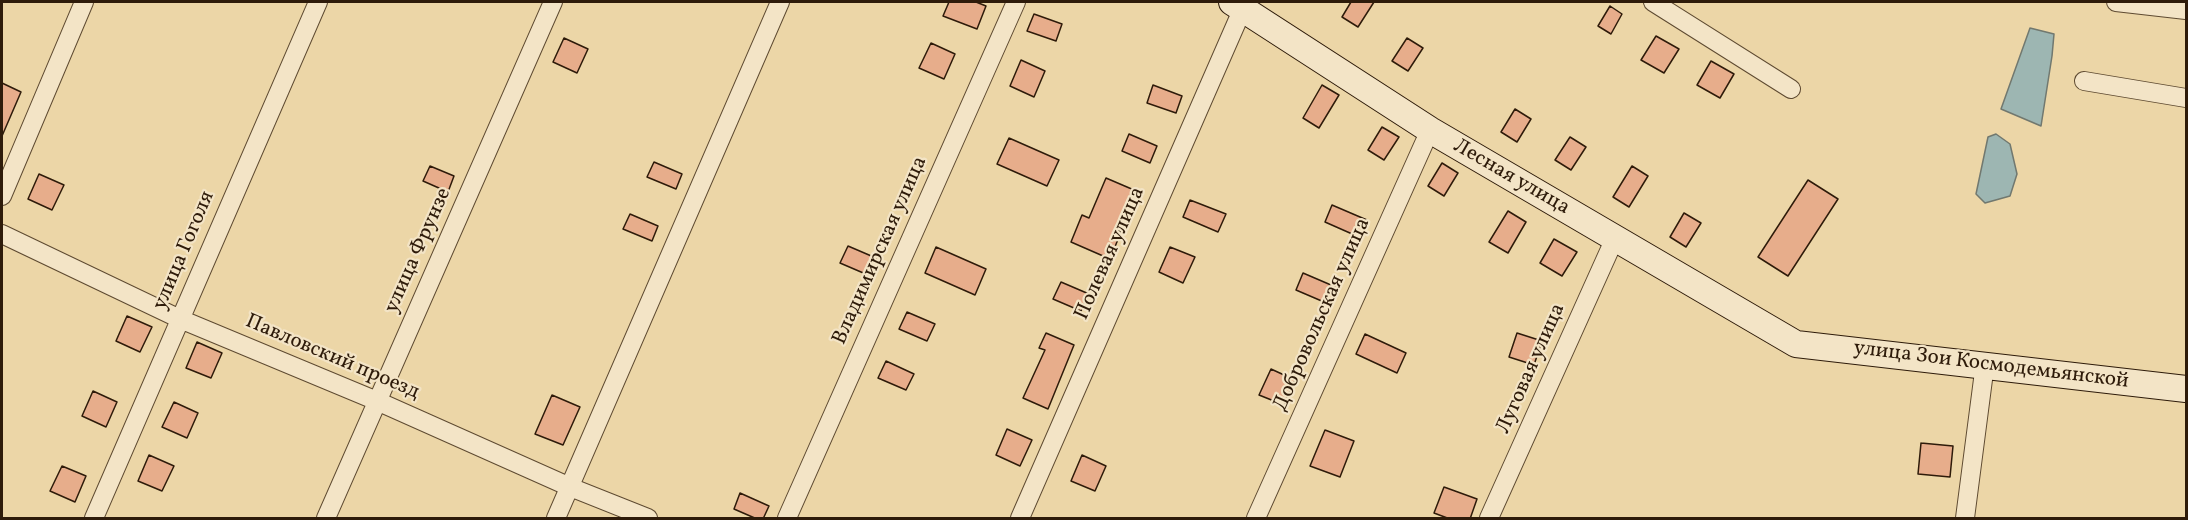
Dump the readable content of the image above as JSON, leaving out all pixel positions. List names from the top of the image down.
{
  "streets": {
    "street": [
      "Лесная улица",
      "улица Гоголя",
      "улица Фрунзе",
      "Владимирская улица",
      "Полевая улица",
      "Добровольская улица",
      "Павловский проезд",
      "улица Зои Космодемьянской",
      "Луговая улица"
    ]
  },
  "crossings": [
    ["Лесная улица", "Полевая улица"],
    ["Лесная улица", "Добровольская улица"],
    ["Лесная улица", "улица Зои Космодемьянской"],
    ["Лесная улица", "Луговая улица"],
    ["улица Гоголя", "Павловский проезд"],
    ["улица Фрунзе", "Павловский проезд"]
  ]
}
